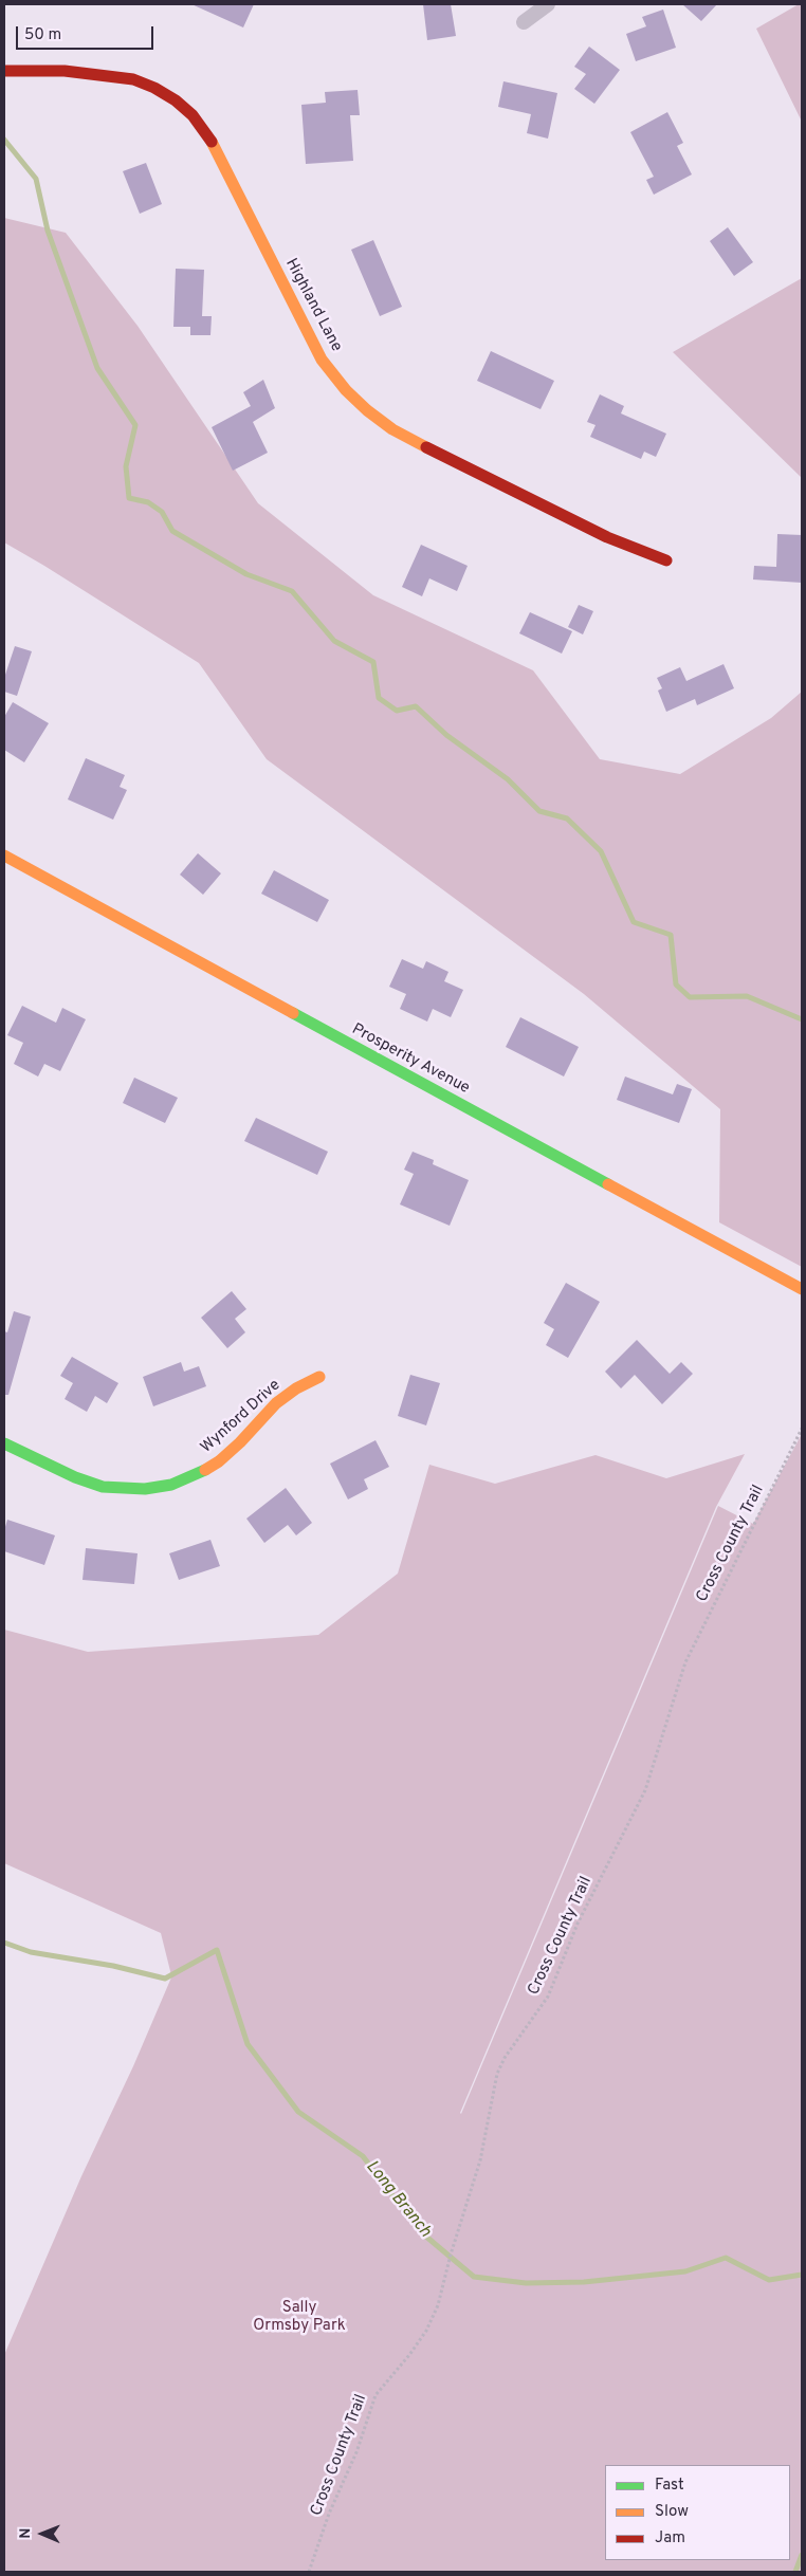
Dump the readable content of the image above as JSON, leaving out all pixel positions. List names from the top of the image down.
{
  "streets": {
    "street": ["Highland Lane", "Prosperity Avenue", "Wynford Drive"],
    "path": ["Cross County Trail"]
  },
  "water": ["Long Branch"],
  "parks": ["Sally Ormsby Park"],
  "legend": ["Fast", "Slow", "Jam"],
  "scale_bar": "50 m",
  "north": "left"
}
